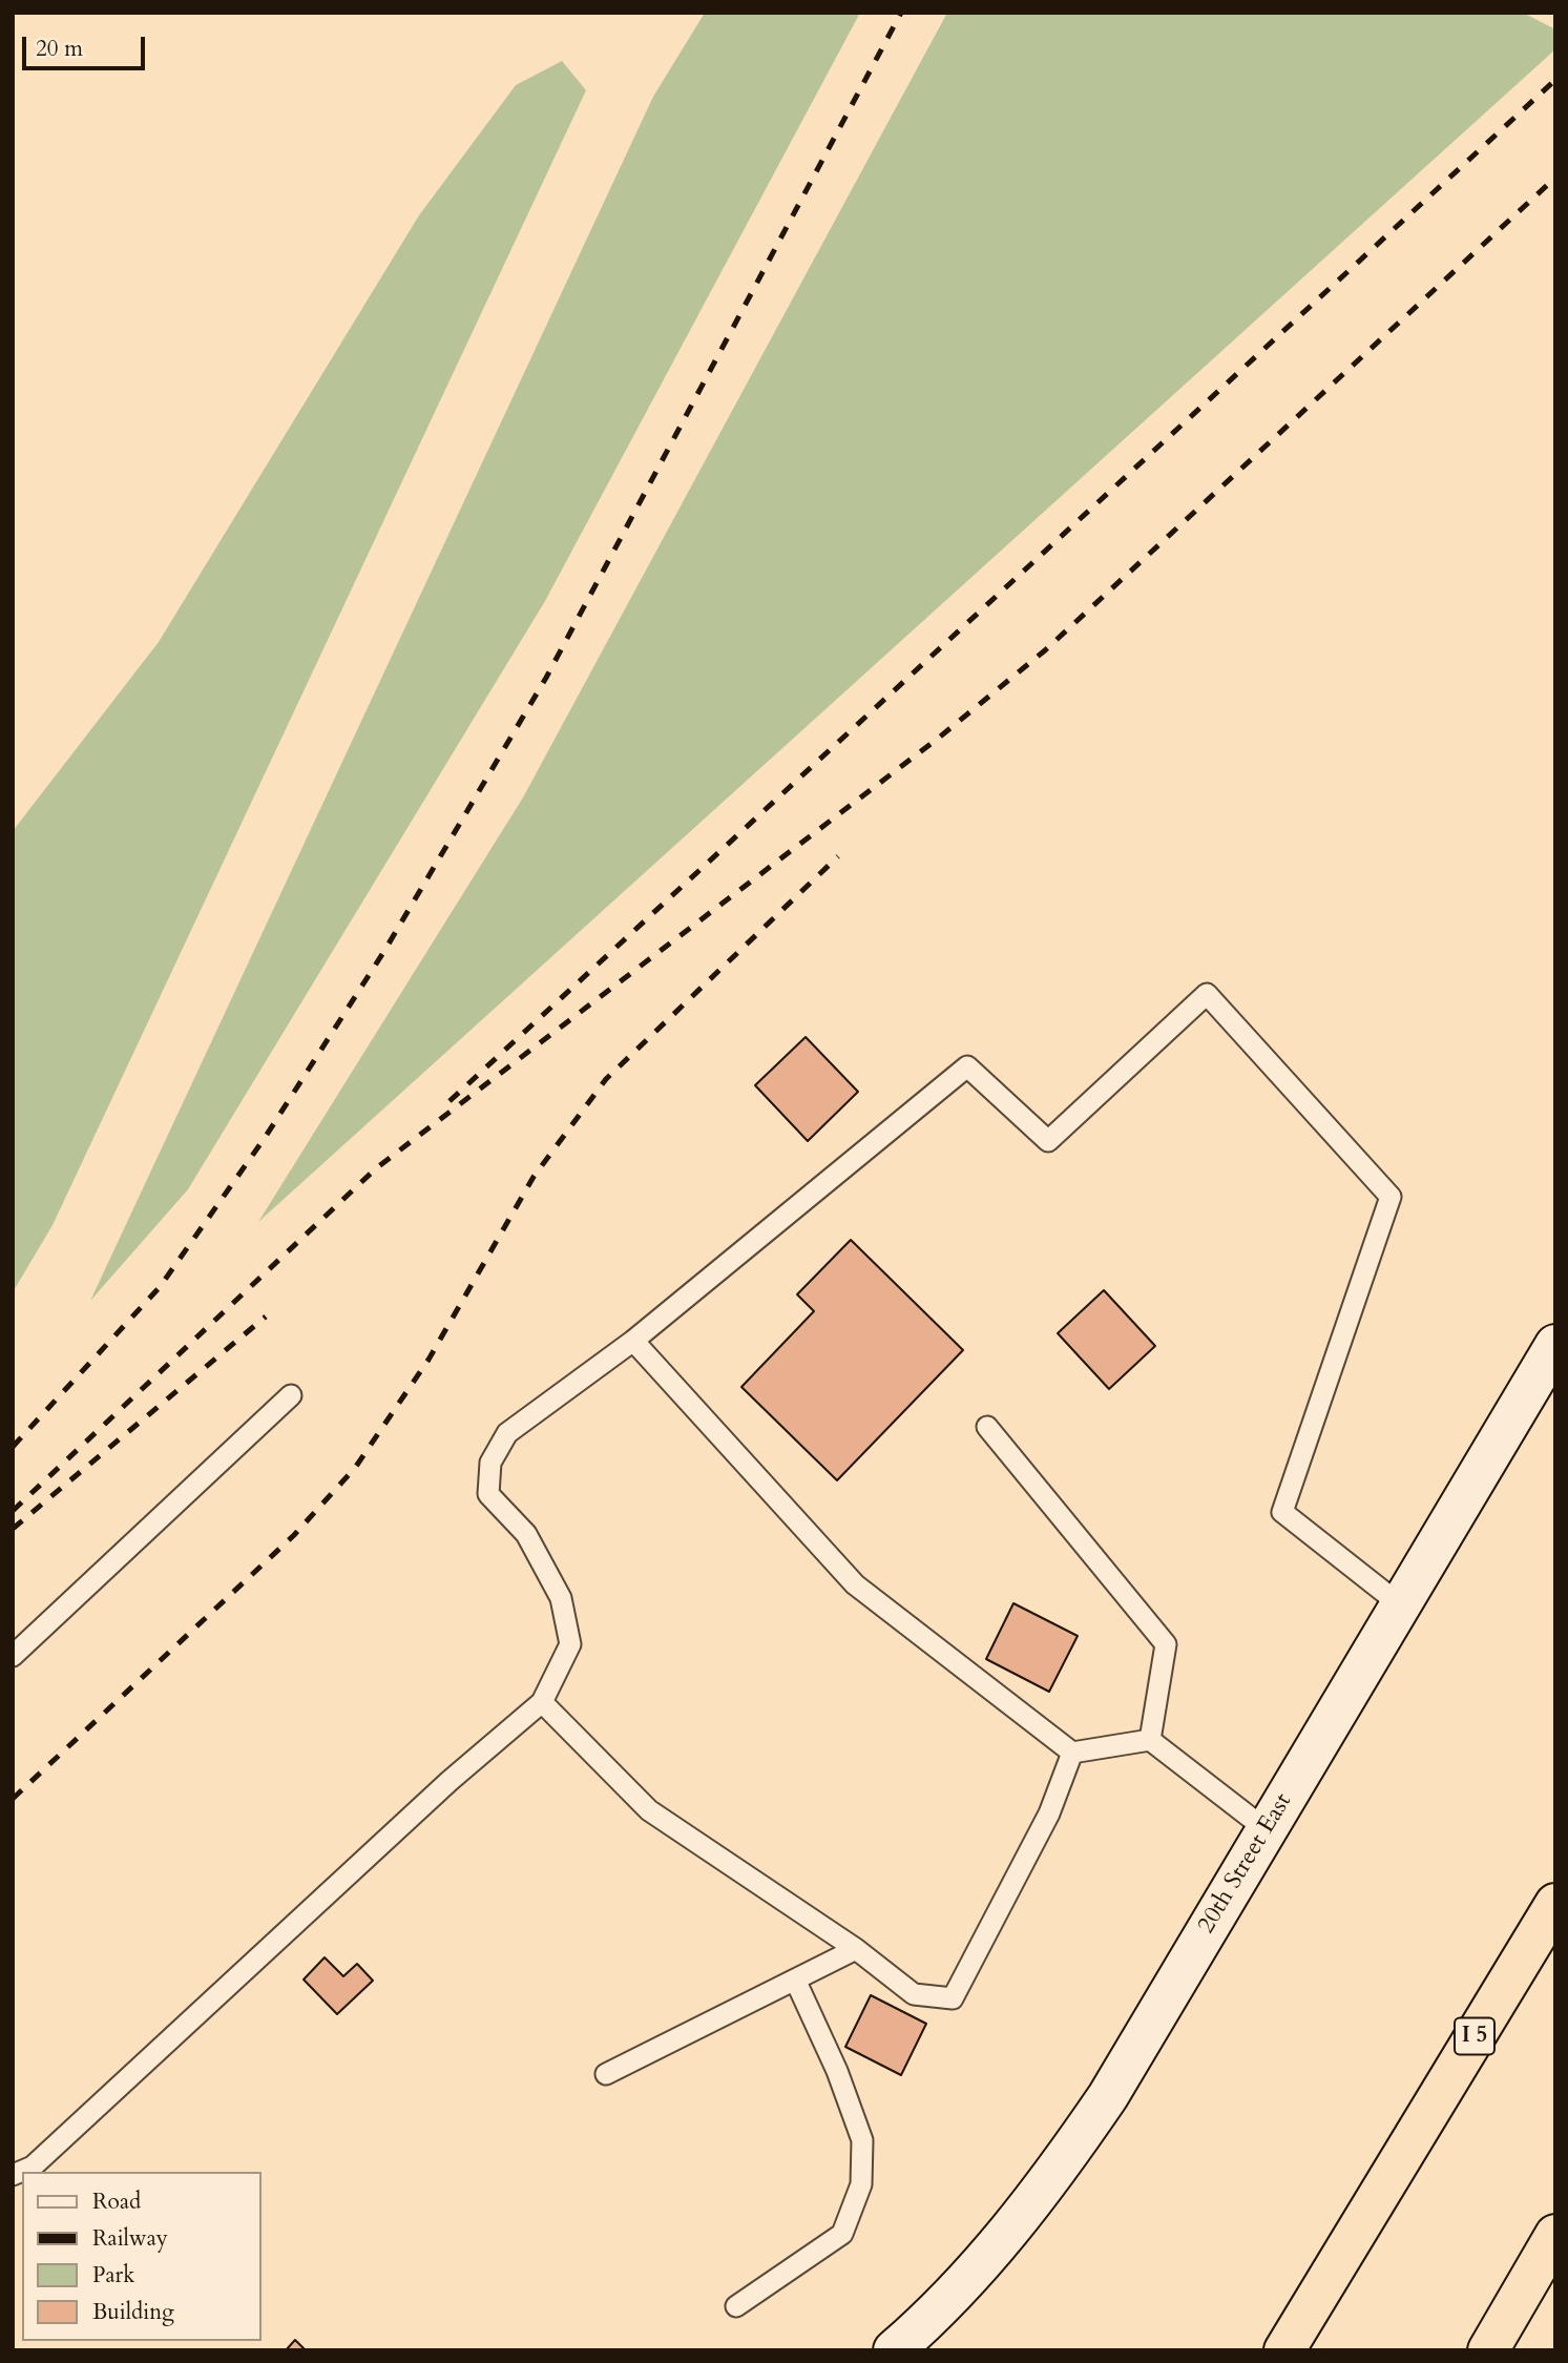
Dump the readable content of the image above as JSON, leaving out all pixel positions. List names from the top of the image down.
{
  "streets": {
    "highway": ["I 5"],
    "street": ["20th Street East"]
  },
  "legend": [
    "Road",
    "Railway",
    "Park",
    "Building"
  ],
  "scale_bar": "20 m"
}
